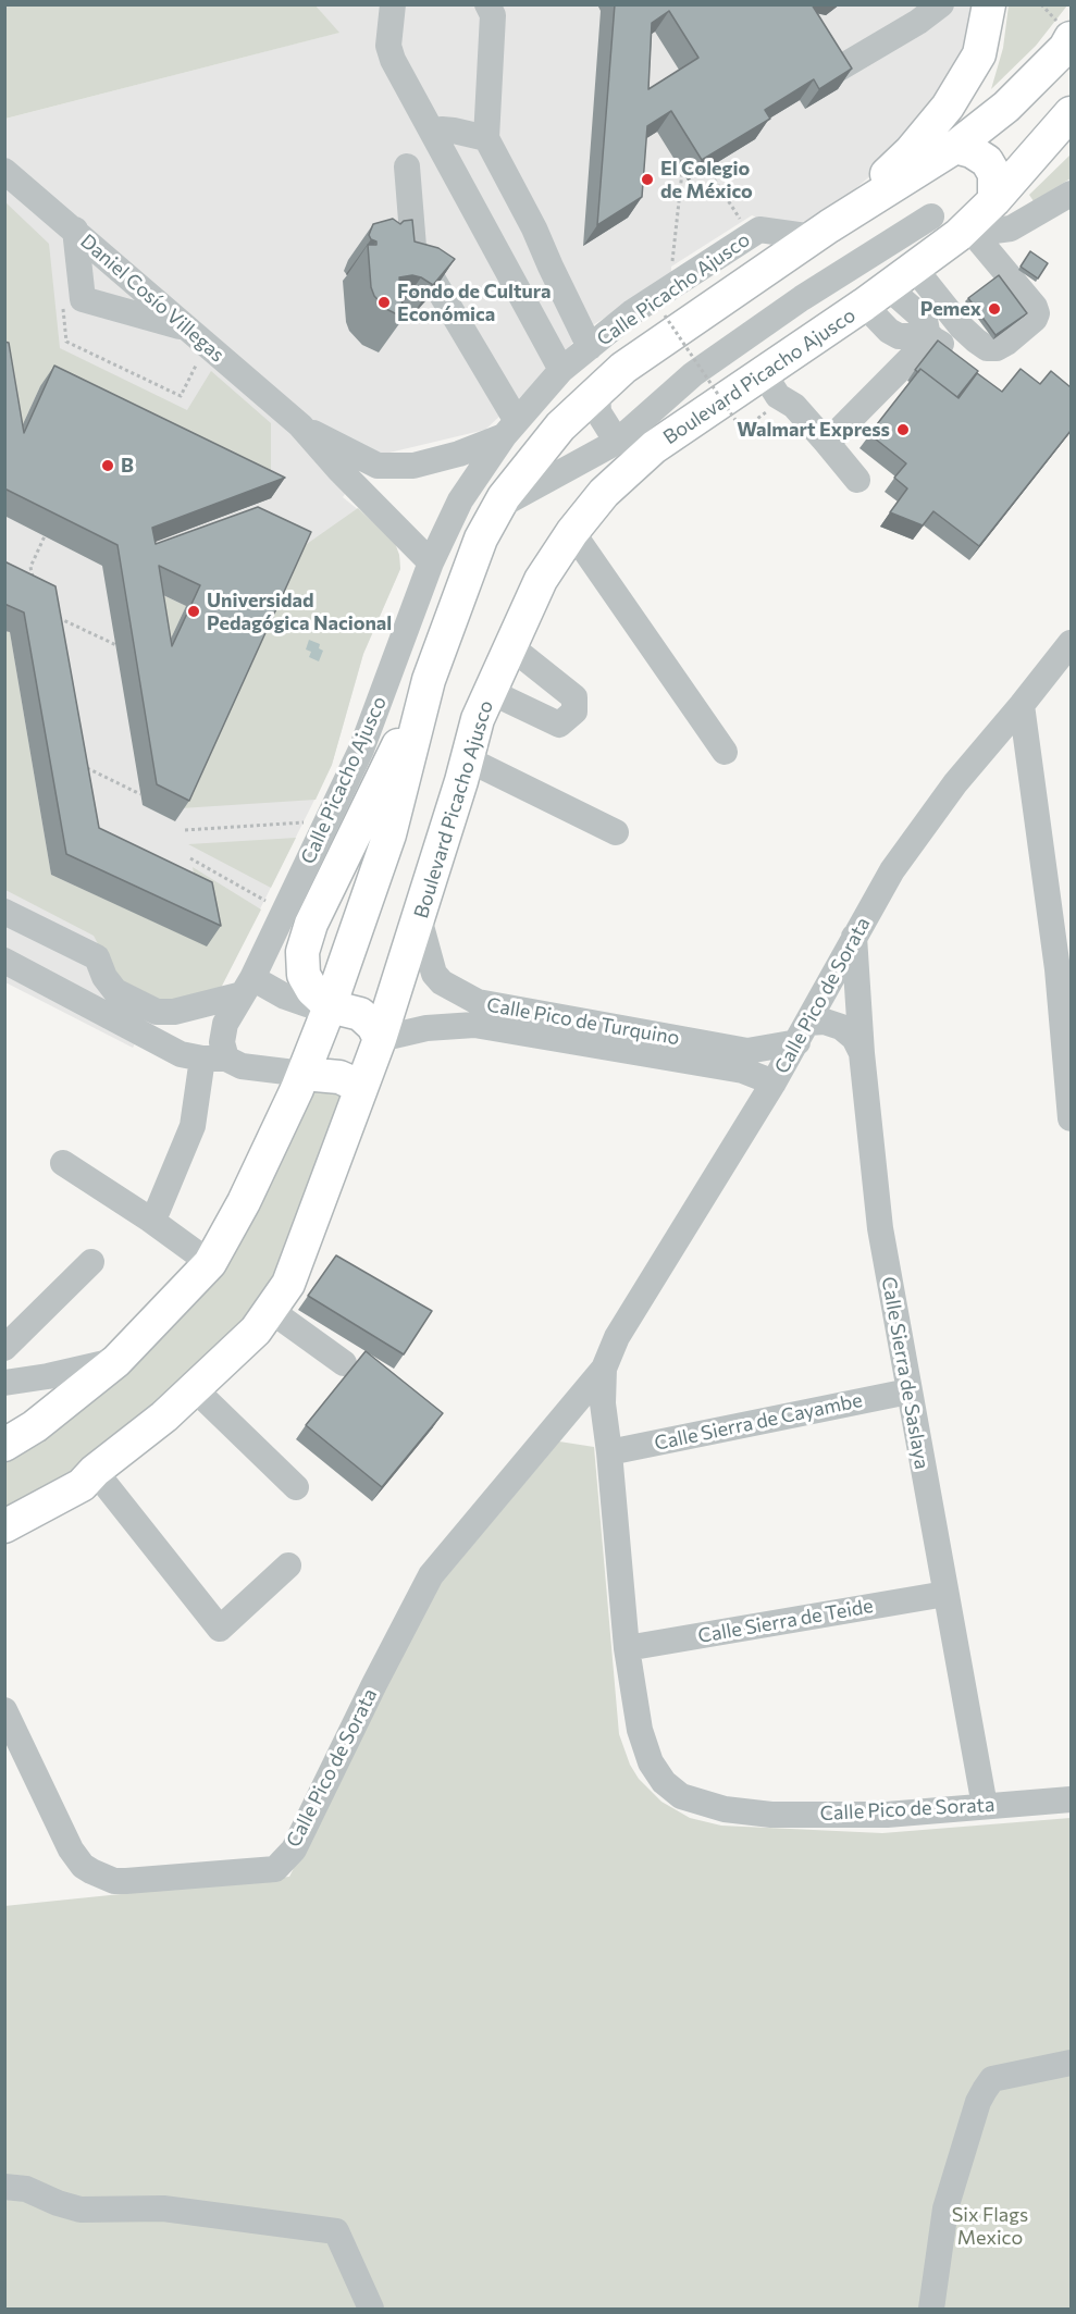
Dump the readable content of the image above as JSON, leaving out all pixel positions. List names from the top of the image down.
{
  "streets": {
    "main road": ["Boulevard Picacho Ajusco"],
    "street": [
      "Calle Picacho Ajusco",
      "Daniel Cosío Villegas",
      "Calle Pico de Sorata",
      "Calle Pico de Turquino",
      "Calle Sierra de Saslaya",
      "Calle Sierra de Cayambe",
      "Calle Sierra de Teide"
    ]
  },
  "crossings": [
    ["Calle Picacho Ajusco", "Daniel Cosío Villegas"],
    ["Boulevard Picacho Ajusco", "Calle Pico de Turquino"],
    ["Calle Pico de Sorata", "Calle Pico de Turquino"],
    ["Calle Pico de Sorata", "Calle Sierra de Saslaya"],
    ["Calle Pico de Sorata", "Calle Sierra de Cayambe"],
    ["Calle Pico de Sorata", "Calle Sierra de Teide"],
    ["Calle Pico de Turquino", "Calle Sierra de Saslaya"],
    ["Calle Sierra de Saslaya", "Calle Sierra de Cayambe"],
    ["Calle Sierra de Saslaya", "Calle Sierra de Teide"]
  ],
  "parks": ["Six Flags Mexico"],
  "places": [
    "El Colegio de México",
    "Fondo de Cultura Económica",
    "Pemex",
    "Walmart Express",
    "B",
    "Universidad Pedagógica Nacional"
  ]
}
